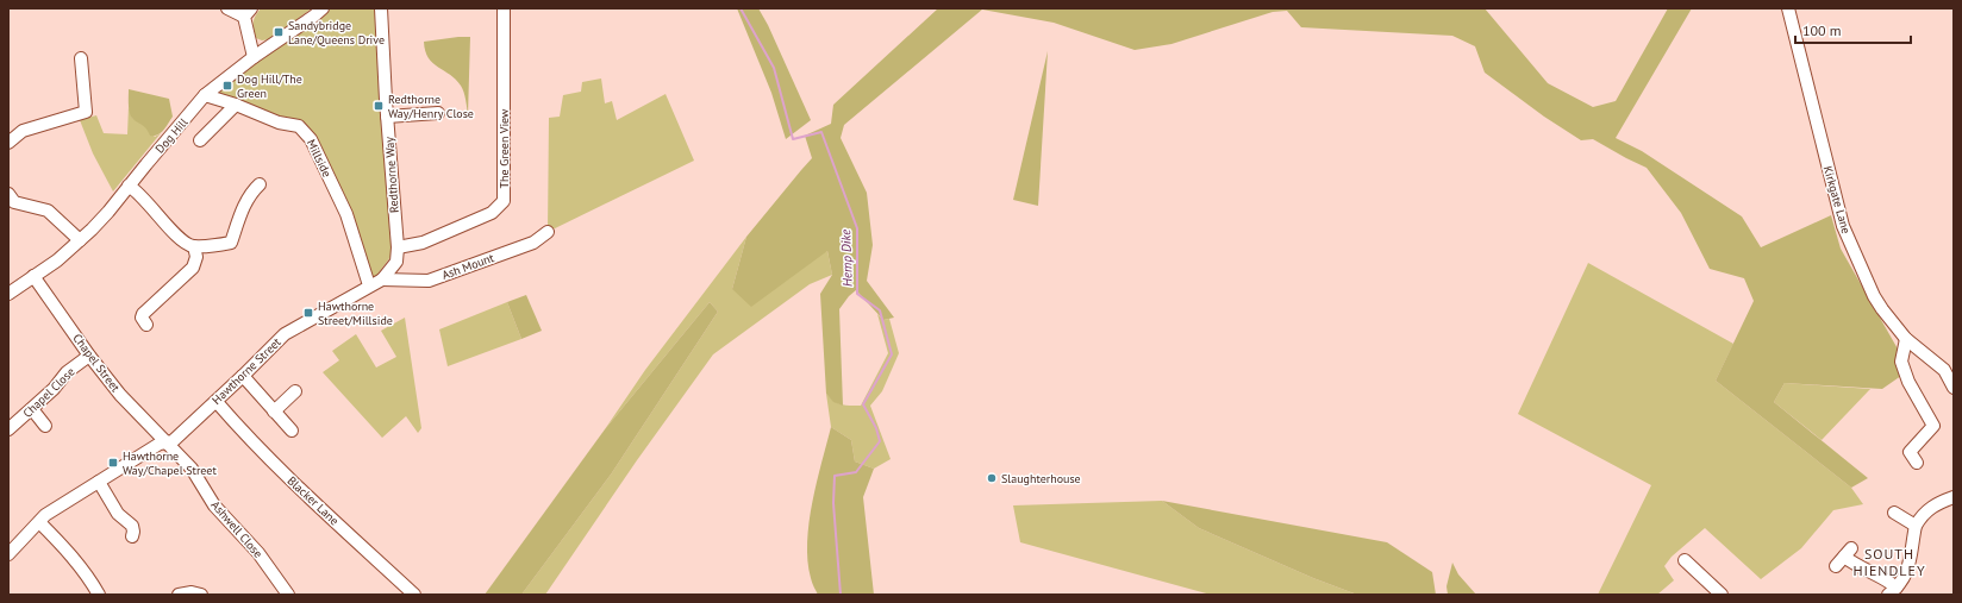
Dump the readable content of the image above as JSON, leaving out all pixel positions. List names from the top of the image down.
{
  "streets": {
    "street": [
      "Dog Hill",
      "The Green View",
      "Millside",
      "Redthorne Way",
      "Kirkgate Lane",
      "Ash Mount",
      "Chapel Street",
      "Hawthorne Street",
      "Chapel Close",
      "Blacker Lane",
      "Ashwell Close"
    ]
  },
  "crossings": [
    ["Dog Hill", "Millside"],
    ["Dog Hill", "Chapel Street"],
    ["The Green View", "Redthorne Way"],
    ["Millside", "Hawthorne Street"],
    ["Redthorne Way", "Ash Mount"],
    ["Redthorne Way", "Hawthorne Street"],
    ["Ash Mount", "Hawthorne Street"],
    ["Chapel Street", "Hawthorne Street"],
    ["Chapel Street", "Chapel Close"],
    ["Chapel Street", "Ashwell Close"],
    ["Hawthorne Street", "Blacker Lane"],
    ["Hawthorne Street", "Ashwell Close"]
  ],
  "districts": ["SOUTH HIENDLEY"],
  "water": ["Hemp Dike"],
  "places": {
    "transit": [
      "Sandybridge Lane/Queens Drive",
      "Dog Hill/The Green",
      "Redthorne Way/Henry Close",
      "Hawthorne Street/Millside",
      "Hawthorne Way/Chapel Street"
    ],
    "other": ["Slaughterhouse"]
  },
  "scale_bar": "100 m"
}
